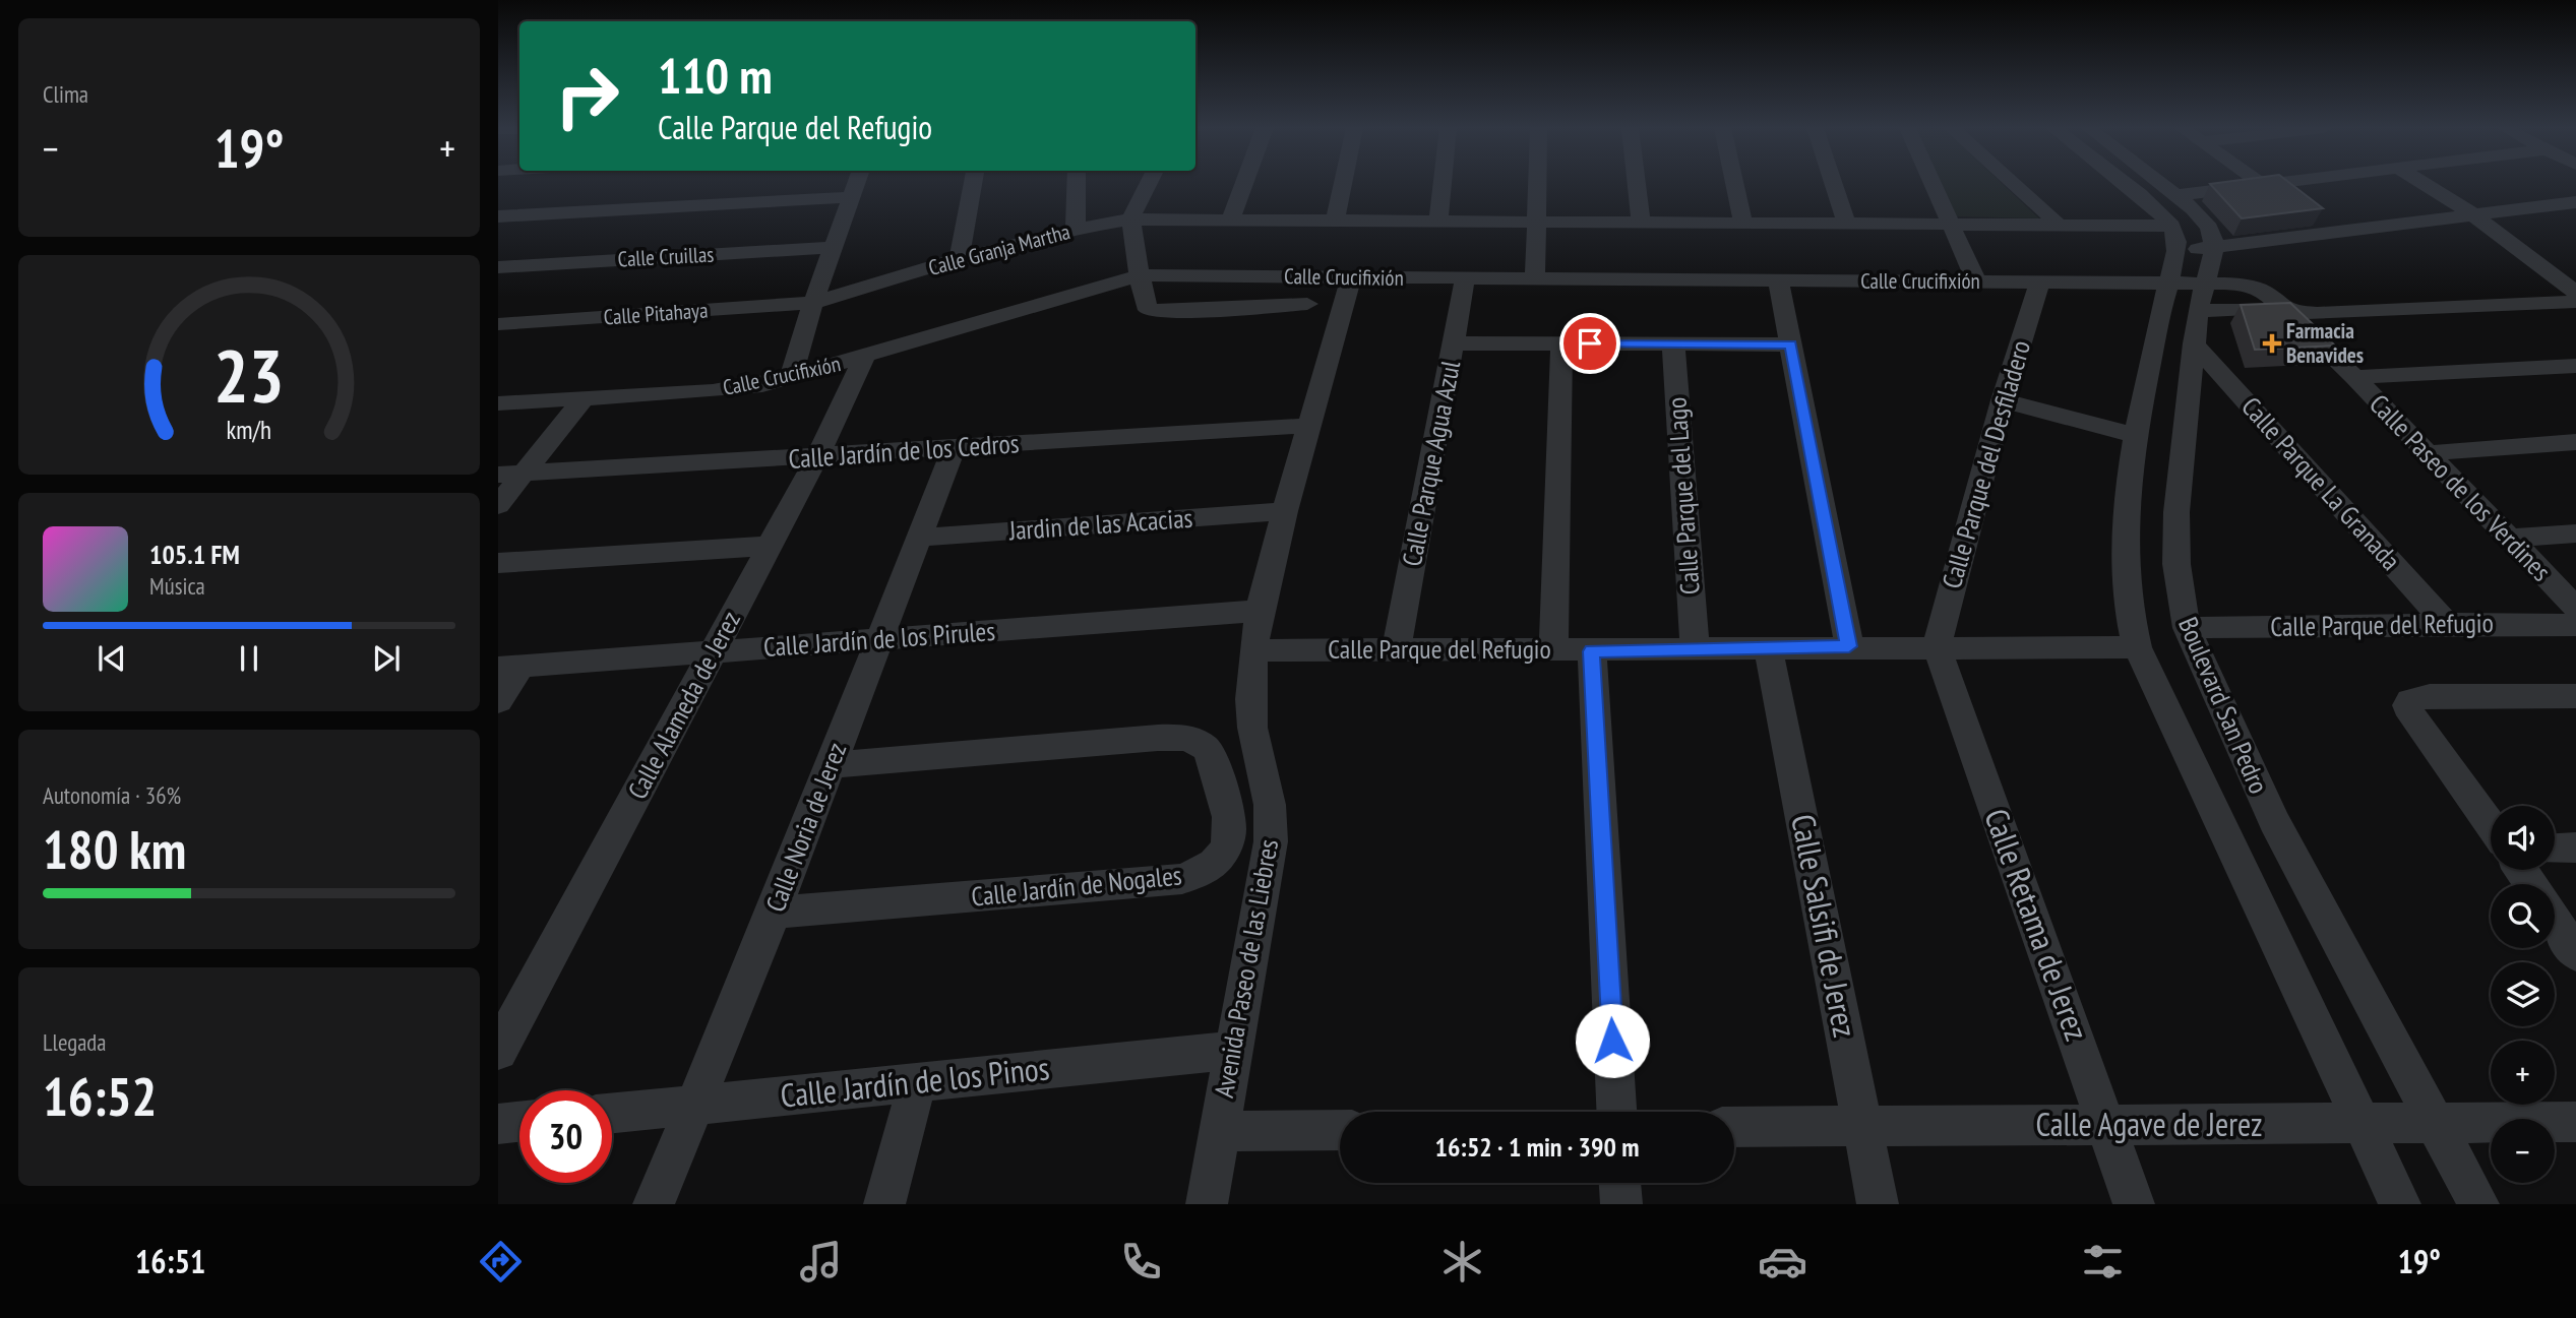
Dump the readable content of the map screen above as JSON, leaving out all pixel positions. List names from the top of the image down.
{
  "streets": {
    "street": [
      "Calle Granja Martha",
      "Calle Cruillas",
      "Calle Crucifixión",
      "Calle Pitahaya",
      "Calle Jardín de los Cedros",
      "Calle Parque Agua Azul",
      "Calle Parque del Desfiladero",
      "Calle Parque La Granada",
      "Calle Paseo de los Verdines",
      "Calle Parque del Lago",
      "Jardin de las Acacias",
      "Calle Parque del Refugio",
      "Calle Jardín de los Pirules",
      "Calle Alameda de Jerez",
      "Boulevard San Pedro",
      "Calle Noria de Jerez",
      "Calle Jardín de Nogales",
      "Calle Retama de Jerez",
      "Calle Salsifi de Jerez",
      "Avenida Paseo de las Liebres",
      "Calle Jardín de los Pinos",
      "Calle Agave de Jerez"
    ]
  },
  "crossings": [
    ["Calle Granja Martha", "Calle Pitahaya"],
    ["Calle Crucifixión", "Calle Parque Agua Azul"],
    ["Calle Crucifixión", "Calle Parque del Desfiladero"],
    ["Calle Crucifixión", "Calle Paseo de los Verdines"],
    ["Calle Crucifixión", "Calle Alameda de Jerez"],
    ["Calle Crucifixión", "Boulevard San Pedro"],
    ["Calle Crucifixión", "Avenida Paseo de las Liebres"],
    ["Calle Jardín de los Cedros", "Calle Alameda de Jerez"],
    ["Calle Jardín de los Cedros", "Calle Noria de Jerez"],
    ["Calle Jardín de los Cedros", "Avenida Paseo de las Liebres"],
    ["Calle Parque Agua Azul", "Calle Parque del Refugio"],
    ["Calle Parque del Desfiladero", "Calle Parque del Refugio"],
    ["Calle Parque del Desfiladero", "Calle Retama de Jerez"],
    ["Calle Parque La Granada", "Calle Parque del Refugio"],
    ["Calle Parque La Granada", "Boulevard San Pedro"],
    ["Calle Paseo de los Verdines", "Boulevard San Pedro"],
    ["Calle Parque del Lago", "Calle Parque del Refugio"],
    ["Jardin de las Acacias", "Calle Noria de Jerez"],
    ["Jardin de las Acacias", "Avenida Paseo de las Liebres"],
    ["Calle Parque del Refugio", "Boulevard San Pedro"],
    ["Calle Parque del Refugio", "Calle Retama de Jerez"],
    ["Calle Parque del Refugio", "Calle Salsifi de Jerez"],
    ["Calle Parque del Refugio", "Avenida Paseo de las Liebres"],
    ["Calle Jardín de los Pirules", "Calle Alameda de Jerez"],
    ["Calle Jardín de los Pirules", "Calle Noria de Jerez"],
    ["Calle Jardín de los Pirules", "Avenida Paseo de las Liebres"],
    ["Boulevard San Pedro", "Calle Agave de Jerez"],
    ["Calle Noria de Jerez", "Calle Jardín de Nogales"],
    ["Calle Noria de Jerez", "Calle Jardín de los Pinos"],
    ["Calle Retama de Jerez", "Calle Agave de Jerez"],
    ["Calle Salsifi de Jerez", "Calle Agave de Jerez"],
    ["Avenida Paseo de las Liebres", "Calle Jardín de los Pinos"]
  ],
  "places": {
    "health": ["Farmacia Benavides"]
  },
  "page": {
    "tile": [
      "Clima",
      ["Autonomía · 36%", "180 km"],
      ["Llegada", "16:52"]
    ],
    "turn": ["110 m", "Calle Parque del Refugio"],
    "heat": ["−", "19°", "+"],
    "song": ["105.1 FM", "Música"],
    "map_buttons": ["+", "−"],
    "limit": "30",
    "trip": "16:52 · 1 min · 390 m",
    "tabs": ["16:51", "19°"],
    "gauge": ["23", "km/h"]
  }
}
